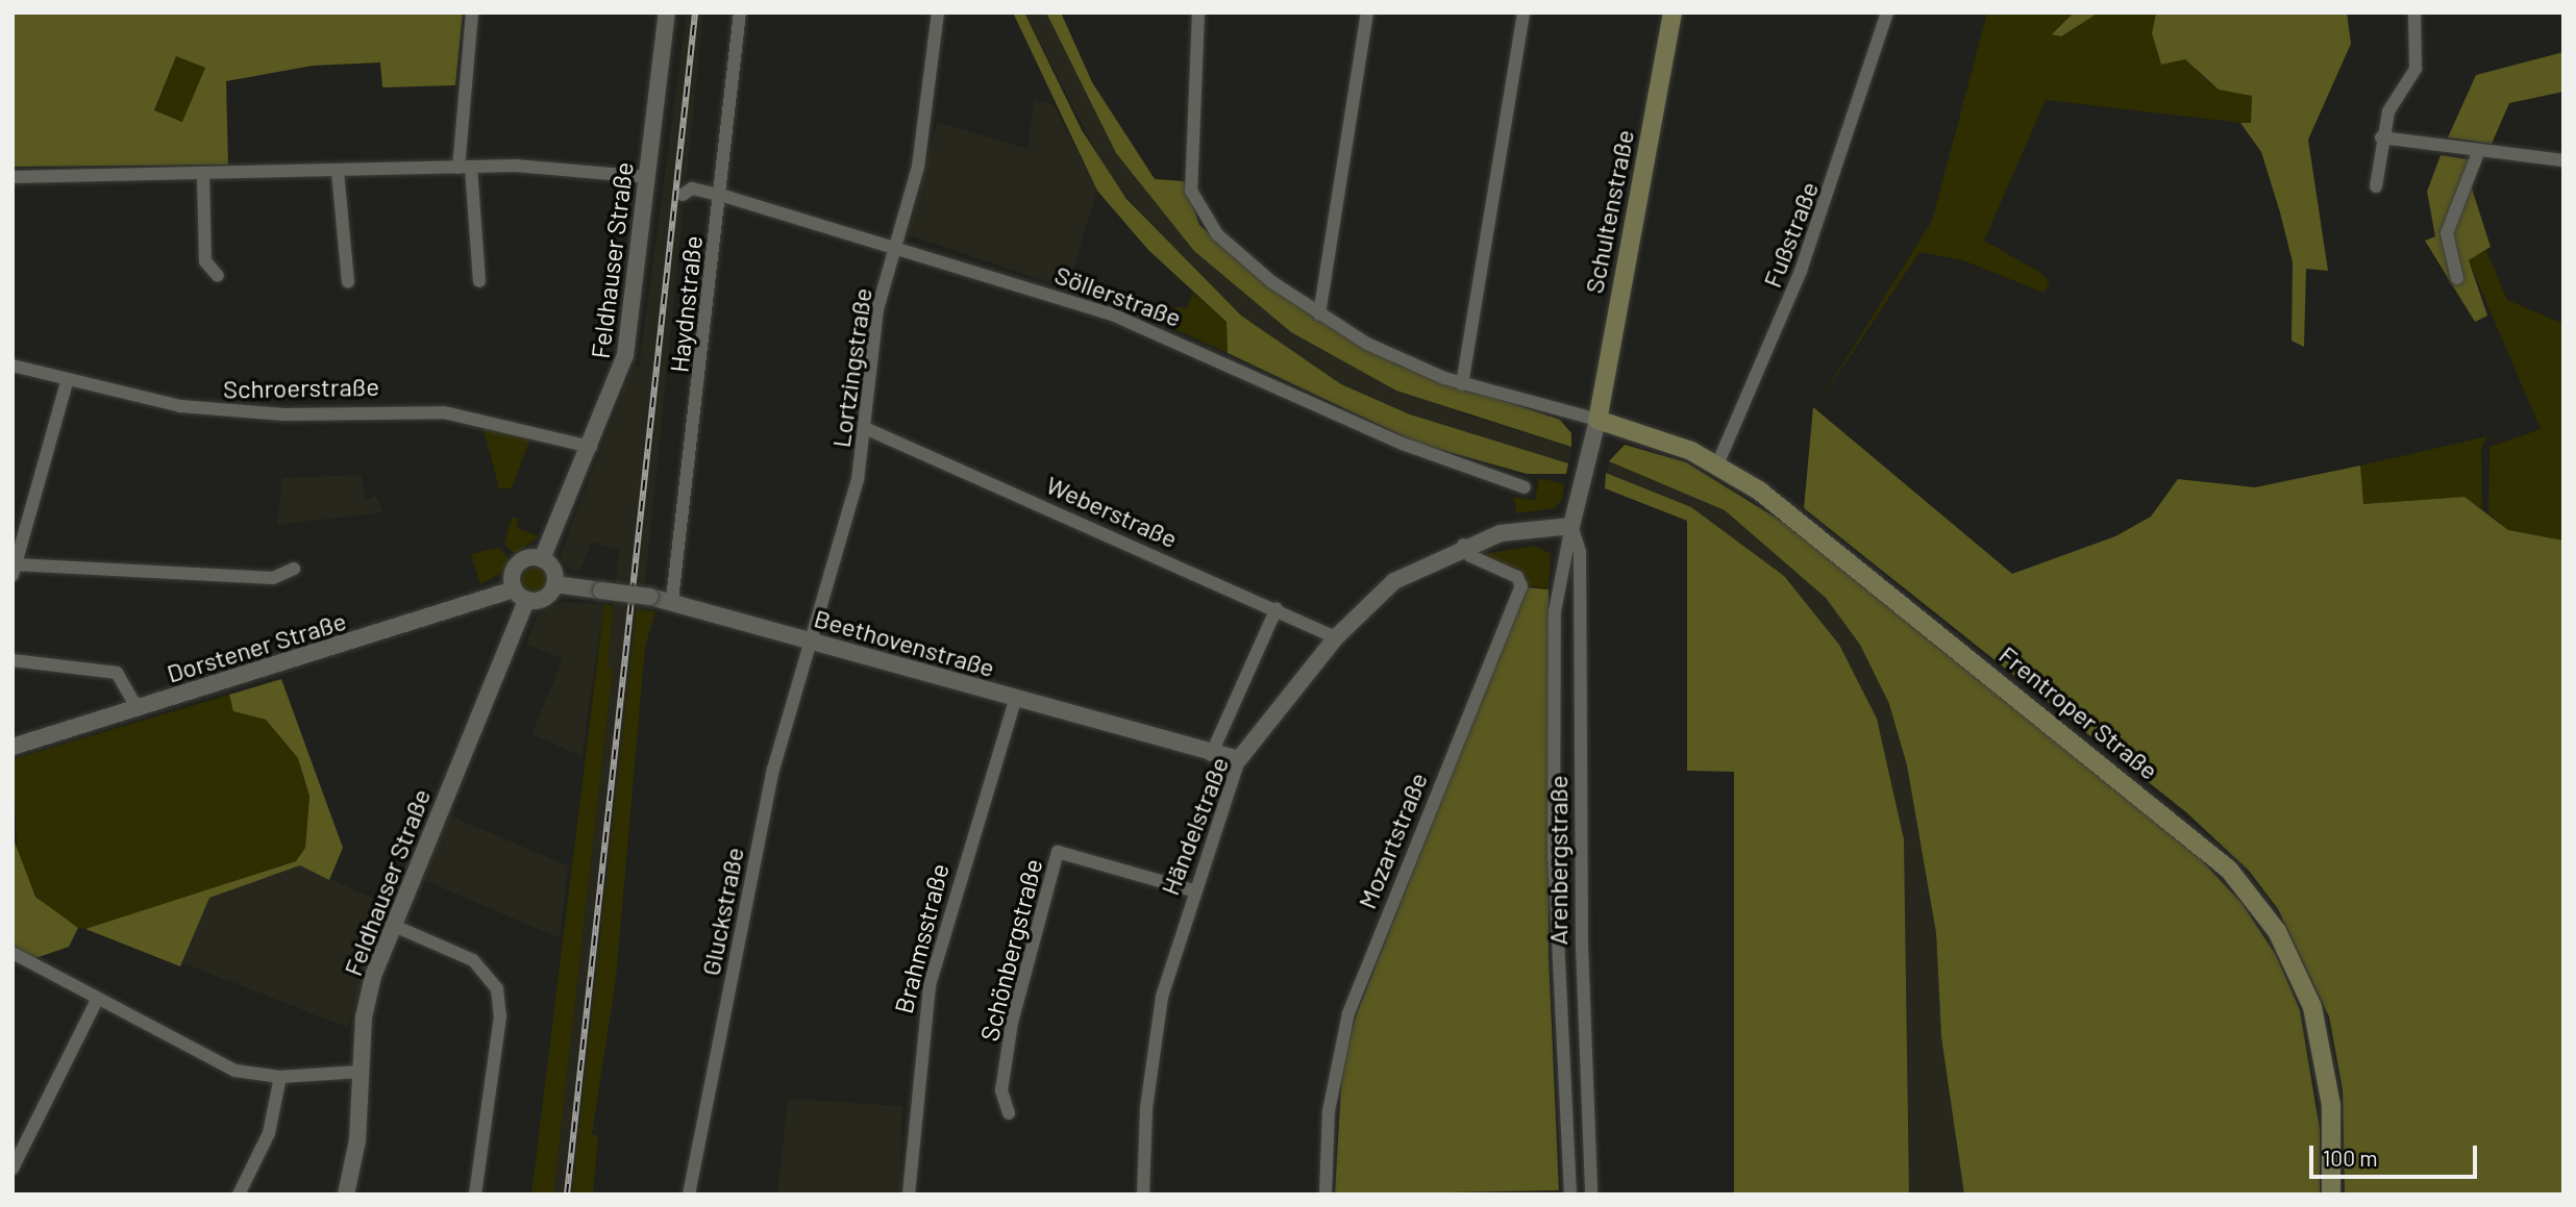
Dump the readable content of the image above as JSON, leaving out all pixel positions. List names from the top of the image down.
{
  "streets": {
    "main road": ["Schultenstraße", "Frentroper Straße"],
    "street": [
      "Fußstraße",
      "Feldhauser Straße",
      "Söllerstraße",
      "Haydnstraße",
      "Lortzingstraße",
      "Schroerstraße",
      "Weberstraße",
      "Beethovenstraße",
      "Dorstener Straße",
      "Händelstraße",
      "Mozartstraße",
      "Arenbergstraße",
      "Gluckstraße",
      "Brahmsstraße",
      "Schönbergstraße"
    ]
  },
  "crossings": [
    ["Schultenstraße", "Frentroper Straße"],
    ["Schultenstraße", "Arenbergstraße"],
    ["Fußstraße", "Frentroper Straße"],
    ["Feldhauser Straße", "Schroerstraße"],
    ["Feldhauser Straße", "Beethovenstraße"],
    ["Feldhauser Straße", "Dorstener Straße"],
    ["Söllerstraße", "Haydnstraße"],
    ["Söllerstraße", "Lortzingstraße"],
    ["Haydnstraße", "Beethovenstraße"],
    ["Lortzingstraße", "Weberstraße"],
    ["Lortzingstraße", "Beethovenstraße"],
    ["Lortzingstraße", "Gluckstraße"],
    ["Weberstraße", "Händelstraße"],
    ["Beethovenstraße", "Dorstener Straße"],
    ["Beethovenstraße", "Händelstraße"],
    ["Beethovenstraße", "Gluckstraße"],
    ["Beethovenstraße", "Brahmsstraße"],
    ["Frentroper Straße", "Arenbergstraße"],
    ["Händelstraße", "Mozartstraße"],
    ["Händelstraße", "Arenbergstraße"],
    ["Händelstraße", "Schönbergstraße"]
  ],
  "scale_bar": "100 m"
}
